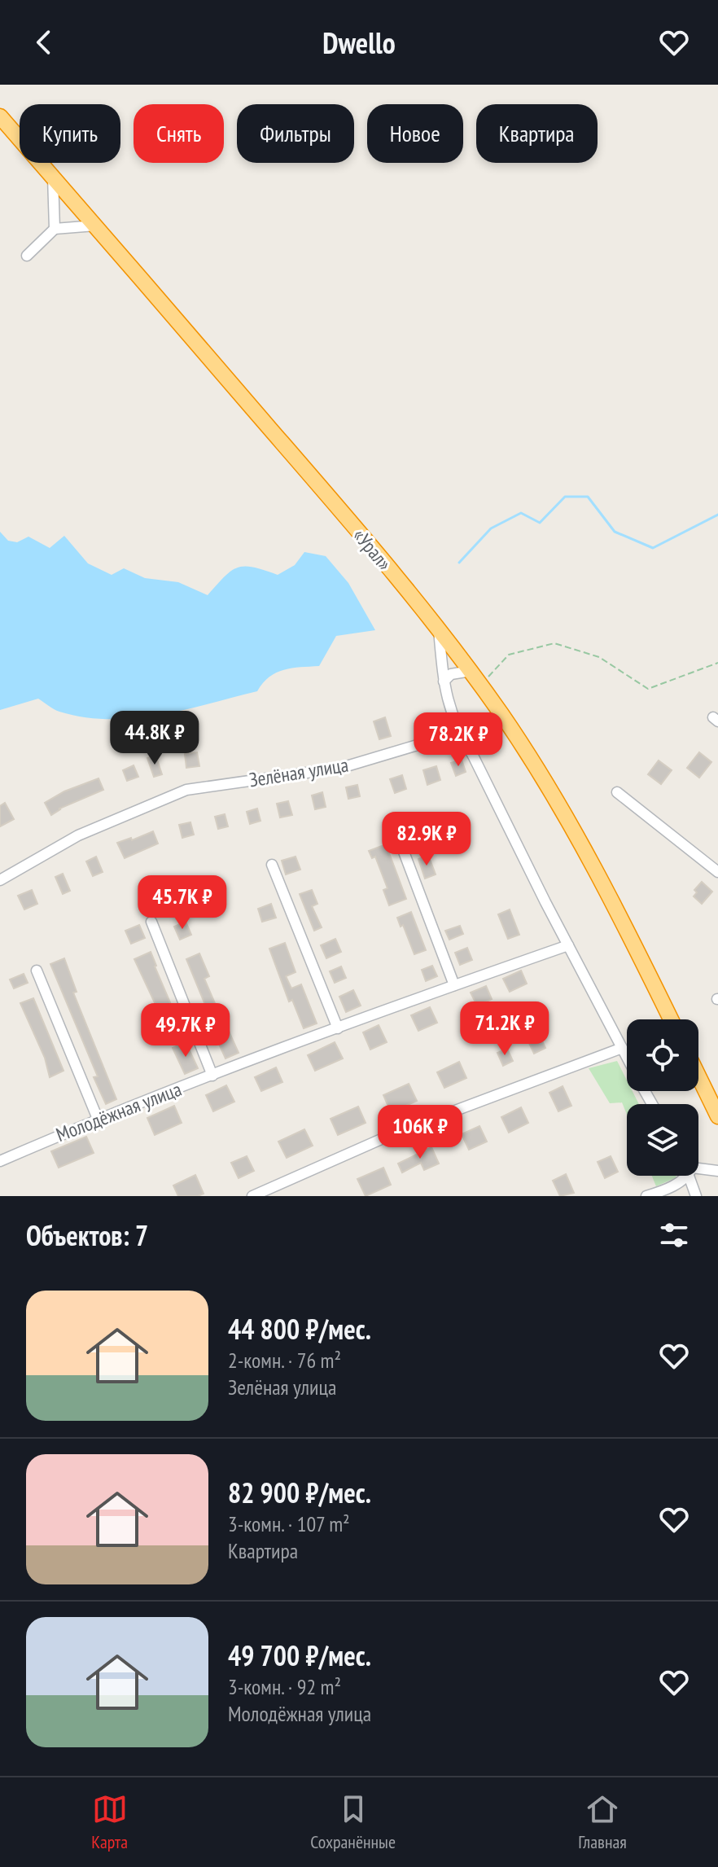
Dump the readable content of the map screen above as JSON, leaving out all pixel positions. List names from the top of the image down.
{
  "streets": {
    "highway": ["«Урал»"],
    "street": ["Зелёная улица", "Молодёжная улица"]
  },
  "page": {
    "header": "Dwello",
    "chip": [
      "Купить",
      "Снять",
      "Фильтры",
      "Новое",
      "Квартира"
    ],
    "price": [
      "44.8K ₽",
      "78.2K ₽",
      "82.9K ₽",
      "45.7K ₽",
      "71.2K ₽",
      "49.7K ₽",
      "106K ₽"
    ],
    "heading": "Объектов: 7",
    "list": [
      {
        "name": "44 800 ₽/мес.",
        "note": "2-комн. · 76 m² · Зелёная улица"
      },
      {
        "name": "82 900 ₽/мес.",
        "note": "3-комн. · 107 m² · Квартира"
      },
      {
        "name": "49 700 ₽/мес.",
        "note": "3-комн. · 92 m² · Молодёжная улица"
      }
    ],
    "tabs": ["Карта", "Сохранённые", "Главная"]
  }
}
